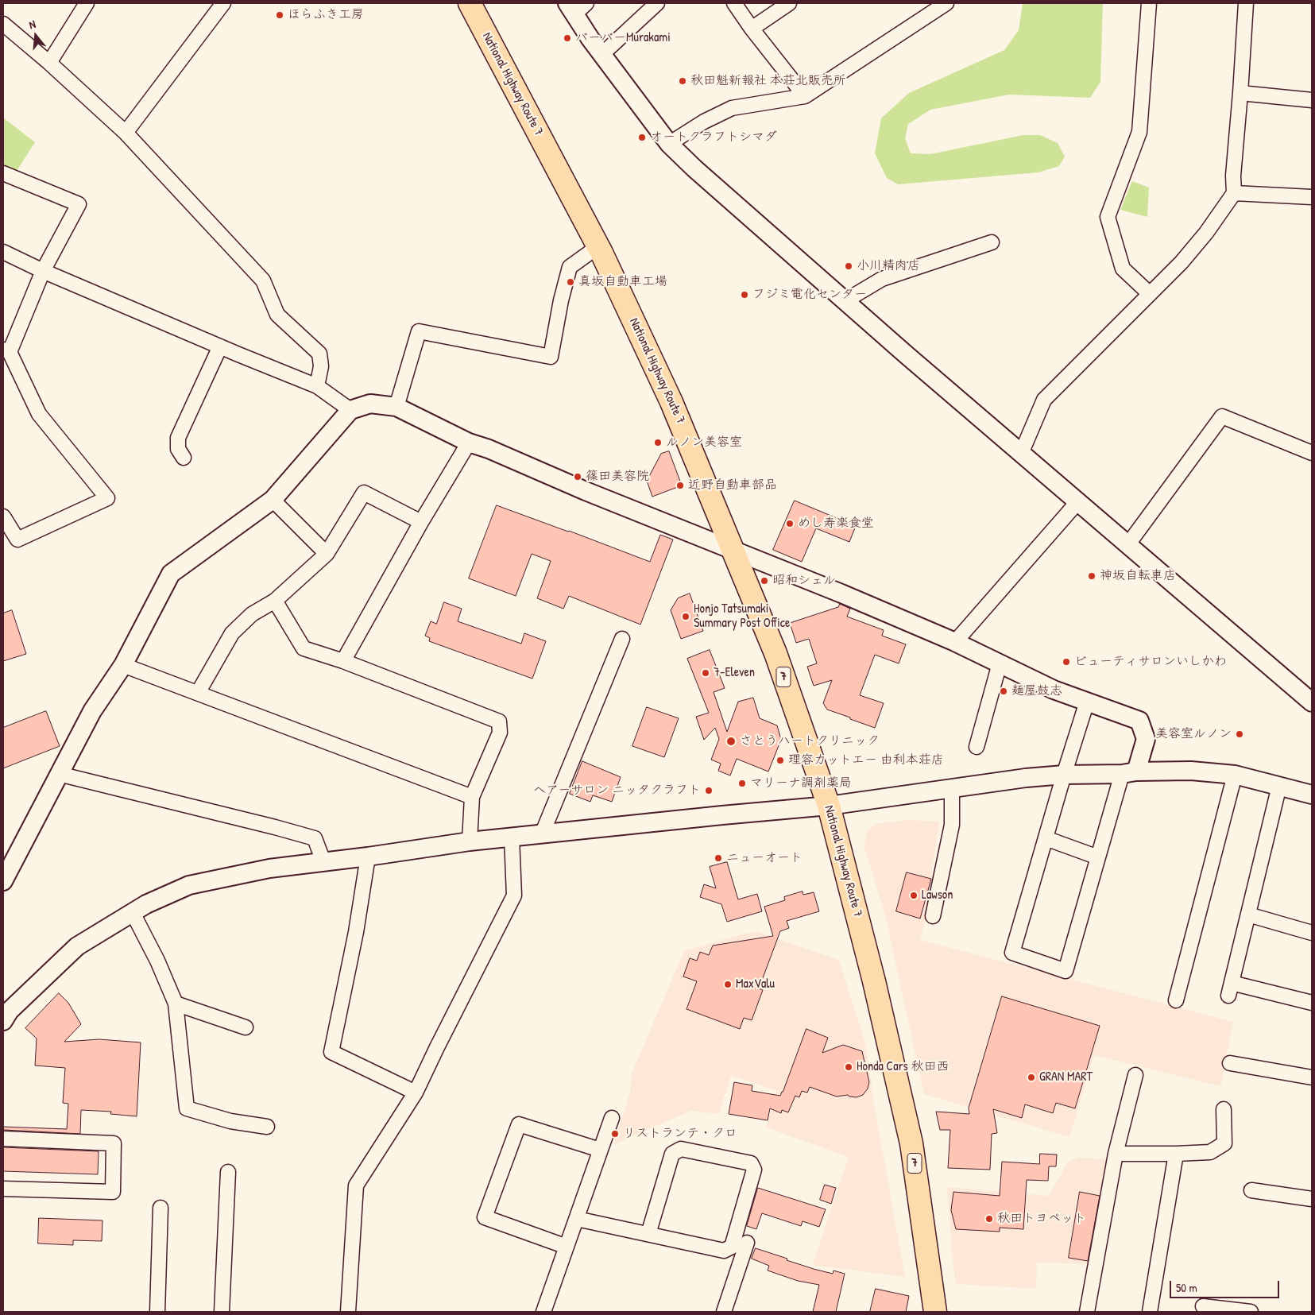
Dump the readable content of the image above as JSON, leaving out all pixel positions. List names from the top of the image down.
{
  "streets": {
    "highway": ["National Highway Route 7", "7"]
  },
  "places": [
    "ほらふき工房",
    "バーバーMurakami",
    "秋田魁新報社 本荘北販売所",
    "オートクラフトシマダ",
    "小川精肉店",
    "真坂自動車工場",
    "フジミ電化センター",
    "ルノン美容室",
    "篠田美容院",
    "近野自動車部品",
    "めし寿楽食堂",
    "神坂自転車店",
    "昭和シェル",
    "Honjo Tatsumaki Summary Post Office",
    "ビューティサロンいしかわ",
    "7-Eleven",
    "麺屋鼓志",
    "美容室ルノン",
    "さとうハートクリニック",
    "理容カットエー 由利本荘店",
    "マリーナ調剤薬局",
    "ヘアーサロン ニッタクラフト",
    "ニューオート",
    "Lawson",
    "MaxValu",
    "Honda Cars 秋田西",
    "GRAN MART",
    "リストランテ・クロ",
    "秋田トヨペット"
  ],
  "scale_bar": "50 m",
  "north": "top"
}
